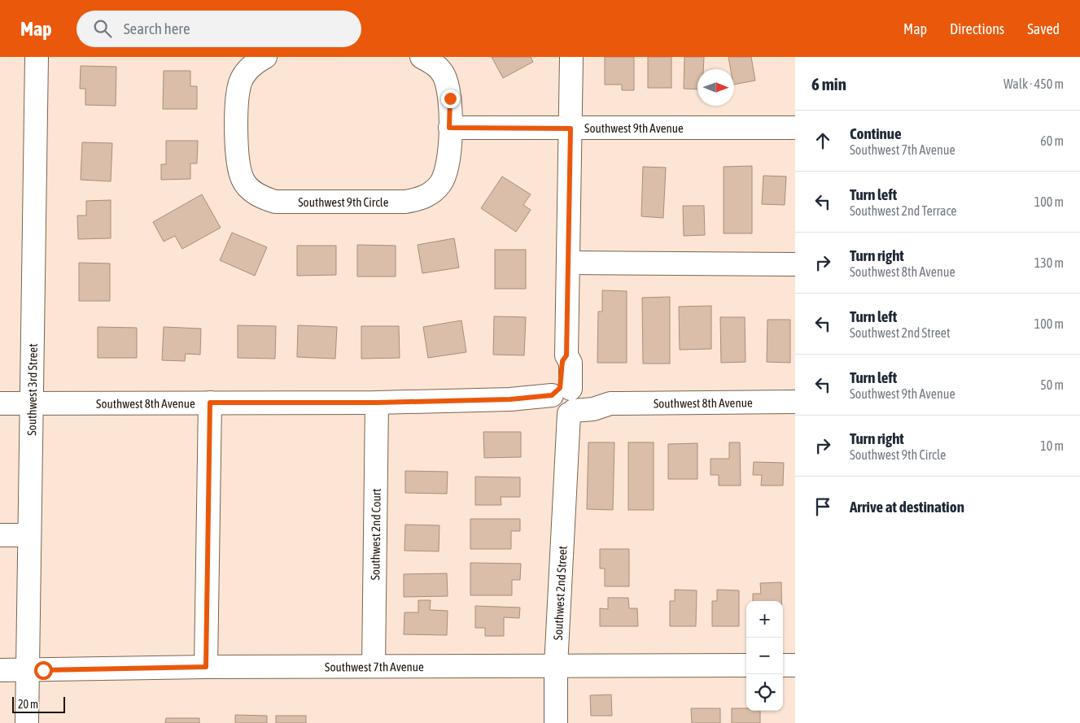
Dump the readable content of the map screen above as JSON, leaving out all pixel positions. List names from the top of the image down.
{
  "streets": {
    "street": [
      "Southwest 9th Avenue",
      "Southwest 9th Circle",
      "Southwest 3rd Street",
      "Southwest 8th Avenue",
      "Southwest 2nd Court",
      "Southwest 2nd Street",
      "Southwest 7th Avenue"
    ]
  },
  "crossings": [
    ["Southwest 9th Avenue", "Southwest 9th Circle"],
    ["Southwest 9th Avenue", "Southwest 2nd Street"],
    ["Southwest 3rd Street", "Southwest 8th Avenue"],
    ["Southwest 3rd Street", "Southwest 7th Avenue"],
    ["Southwest 8th Avenue", "Southwest 2nd Court"],
    ["Southwest 8th Avenue", "Southwest 2nd Street"],
    ["Southwest 2nd Court", "Southwest 7th Avenue"],
    ["Southwest 2nd Street", "Southwest 7th Avenue"]
  ],
  "scale_bar": "20 m",
  "north": "right",
  "page": {
    "header": "Map",
    "search": "Search here",
    "nav": ["Map", "Directions", "Saved"],
    "heading": ["6 min", "Walk · 450 m"],
    "list": [
      ["Continue", "Southwest 7th Avenue", "60 m"],
      ["Turn left", "Southwest 2nd Terrace", "100 m"],
      ["Turn right", "Southwest 8th Avenue", "130 m"],
      ["Turn left", "Southwest 2nd Street", "100 m"],
      ["Turn left", "Southwest 9th Avenue", "50 m"],
      ["Turn right", "Southwest 9th Circle", "10 m"],
      "Arrive at destination"
    ],
    "map_buttons": ["+", "−"],
    "scale": "20 m"
  }
}
